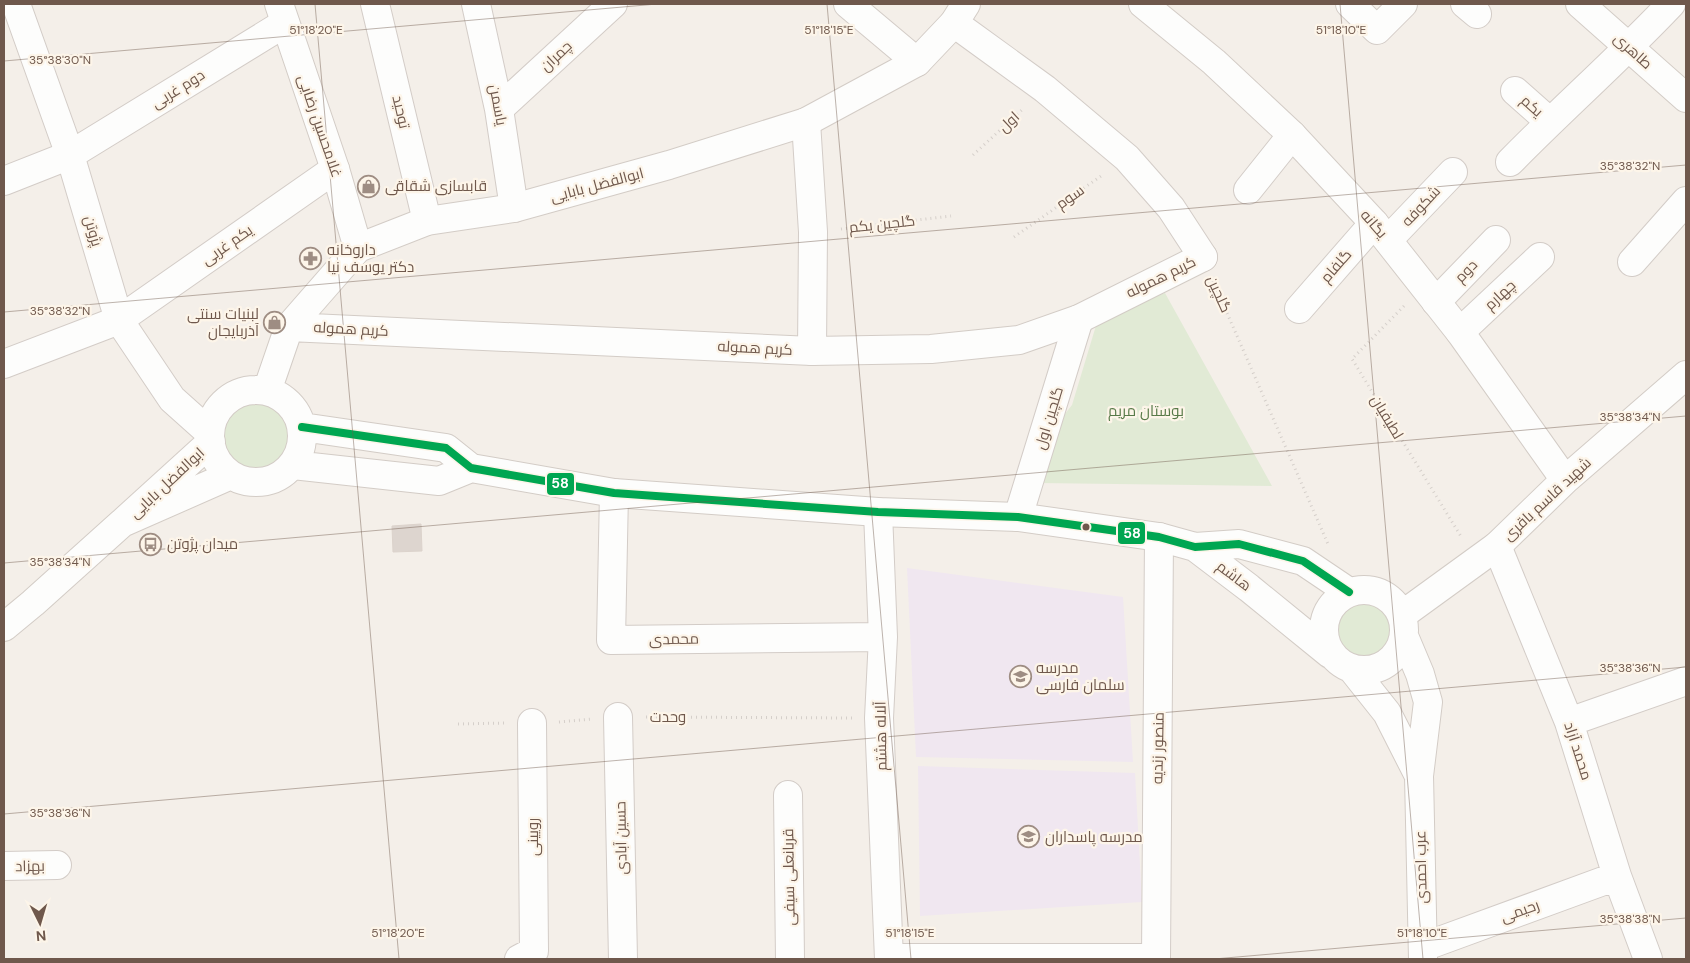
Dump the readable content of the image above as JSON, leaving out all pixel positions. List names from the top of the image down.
{
  "streets": {
    "street": [
      "طاهری",
      "چمران",
      "دوم غربی",
      "یاسمن",
      "یکم",
      "توحید",
      "غلامحسین رضایی",
      "ابوالفضل بابایی",
      "شکوفه",
      "یگانه",
      "پژوتن",
      "یکم غربی",
      "گلفام",
      "دوم",
      "کریم هموله",
      "گلچین",
      "چهارم",
      "گلچین اول",
      "شهید قاسم باقری",
      "هاشم",
      "محمدی",
      "آلاله هشتم",
      "منصور زندیه",
      "محمد آزاد",
      "رویینی",
      "حسین آبادی",
      "بهزاد",
      "عرب احمدی",
      "قربانعلی سیفی",
      "رحیمی"
    ],
    "path": [
      "اول",
      "سوم",
      "گلچین یکم",
      "لطیفیان",
      "وحدت"
    ]
  },
  "crossings": [
    ["چمران", "یاسمن"],
    ["دوم غربی", "غلامحسین رضایی"],
    ["دوم غربی", "پژوتن"],
    ["یاسمن", "ابوالفضل بابایی"],
    ["توحید", "ابوالفضل بابایی"],
    ["اول", "گلچین"],
    ["غلامحسین رضایی", "ابوالفضل بابایی"],
    ["غلامحسین رضایی", "یکم غربی"],
    ["ابوالفضل بابایی", "پژوتن"],
    ["ابوالفضل بابایی", "کریم هموله"],
    ["ابوالفضل بابایی", "گلچین"],
    ["سوم", "گلچین"],
    ["شکوفه", "یگانه"],
    ["شکوفه", "گلفام"],
    ["یگانه", "گلفام"],
    ["یگانه", "دوم"],
    ["یگانه", "چهارم"],
    ["یگانه", "لطیفیان"],
    ["یگانه", "شهید قاسم باقری"],
    ["پژوتن", "یکم غربی"],
    ["دوم", "لطیفیان"],
    ["کریم هموله", "گلچین"],
    ["کریم هموله", "گلچین اول"],
    ["لطیفیان", "شهید قاسم باقری"],
    ["لطیفیان", "محمد آزاد"],
    ["شهید قاسم باقری", "هاشم"],
    ["شهید قاسم باقری", "محمد آزاد"],
    ["شهید قاسم باقری", "عرب احمدی"],
    ["هاشم", "عرب احمدی"],
    ["محمدی", "آلاله هشتم"],
    ["وحدت", "آلاله هشتم"],
    ["وحدت", "رویینی"],
    ["وحدت", "حسین آبادی"],
    ["محمد آزاد", "رحیمی"],
    ["عرب احمدی", "رحیمی"]
  ],
  "parks": ["بوستان مریم"],
  "places": {
    "shop": ["قابسازی شقاقی", "لبنیات سنتی آذربایجان"],
    "pharmacy": ["داروخانه دکتر یوسف نیا"],
    "bus stop": ["میدان پژوتن"],
    "school or university": ["مدرسه سلمان فارسی", "مدرسه پاسداران"]
  },
  "lines": ["transit line 58"],
  "north": "bottom",
  "coordinates": [
    "51°18'20\"E",
    "51°18'15\"E",
    "51°18'10\"E",
    "35°38'30\"N",
    "35°38'32\"N",
    "35°38'34\"N",
    "35°38'36\"N",
    "35°38'38\"N"
  ]
}
